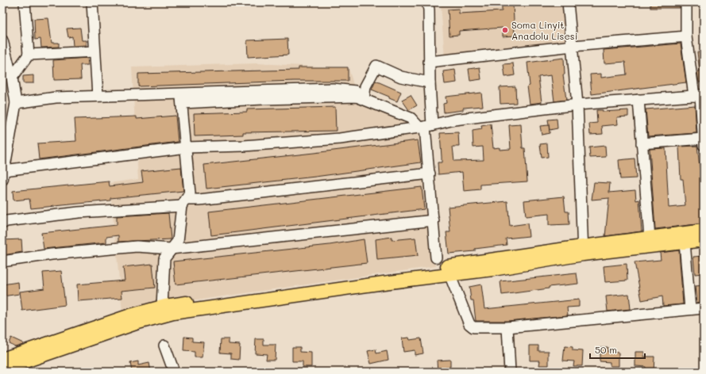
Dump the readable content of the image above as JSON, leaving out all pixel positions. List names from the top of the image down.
{
  "places": ["Soma Linyit Anadolu Lisesi"],
  "scale_bar": "50 m"
}
